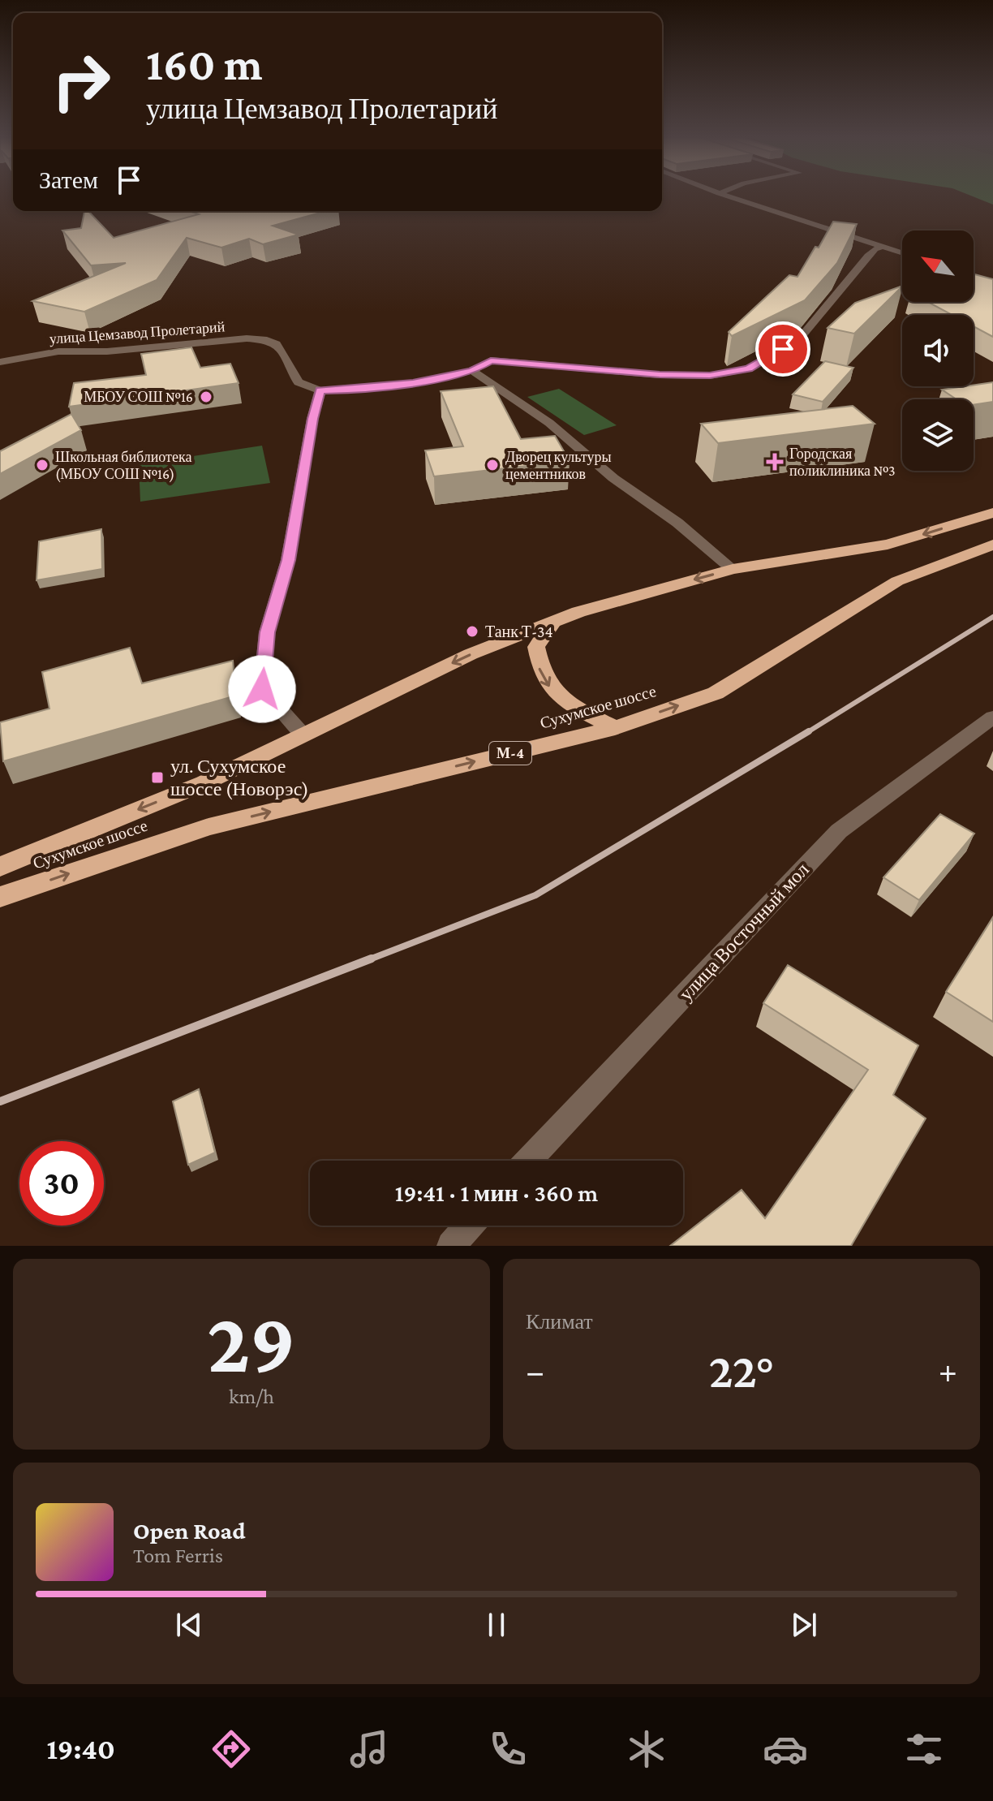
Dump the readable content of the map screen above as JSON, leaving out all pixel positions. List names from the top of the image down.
{
  "streets": {
    "highway": ["Сухумское шоссе", "М-4"],
    "street": ["улица Цемзавод Пролетарий", "улица Восточный мол"]
  },
  "places": {
    "other": [
      "МБОУ СОШ №16",
      "Школьная библиотека (МБОУ СОШ №16)",
      "Дворец культуры цементников",
      "Танк Т-34"
    ],
    "health": ["Городская поликлиника №3"],
    "transit": ["ул. Сухумское шоссе (Новорэс)"]
  },
  "north": "top left",
  "page": {
    "turn": ["160 m", "улица Цемзавод Пролетарий"],
    "then": "Затем",
    "limit": "30",
    "trip": "19:41 · 1 мин · 360 m",
    "tile": [
      ["29", "km/h"],
      "Климат"
    ],
    "heat": ["−", "22°", "+"],
    "song": ["Open Road", "Tom Ferris"],
    "tabs": "19:40"
  }
}
